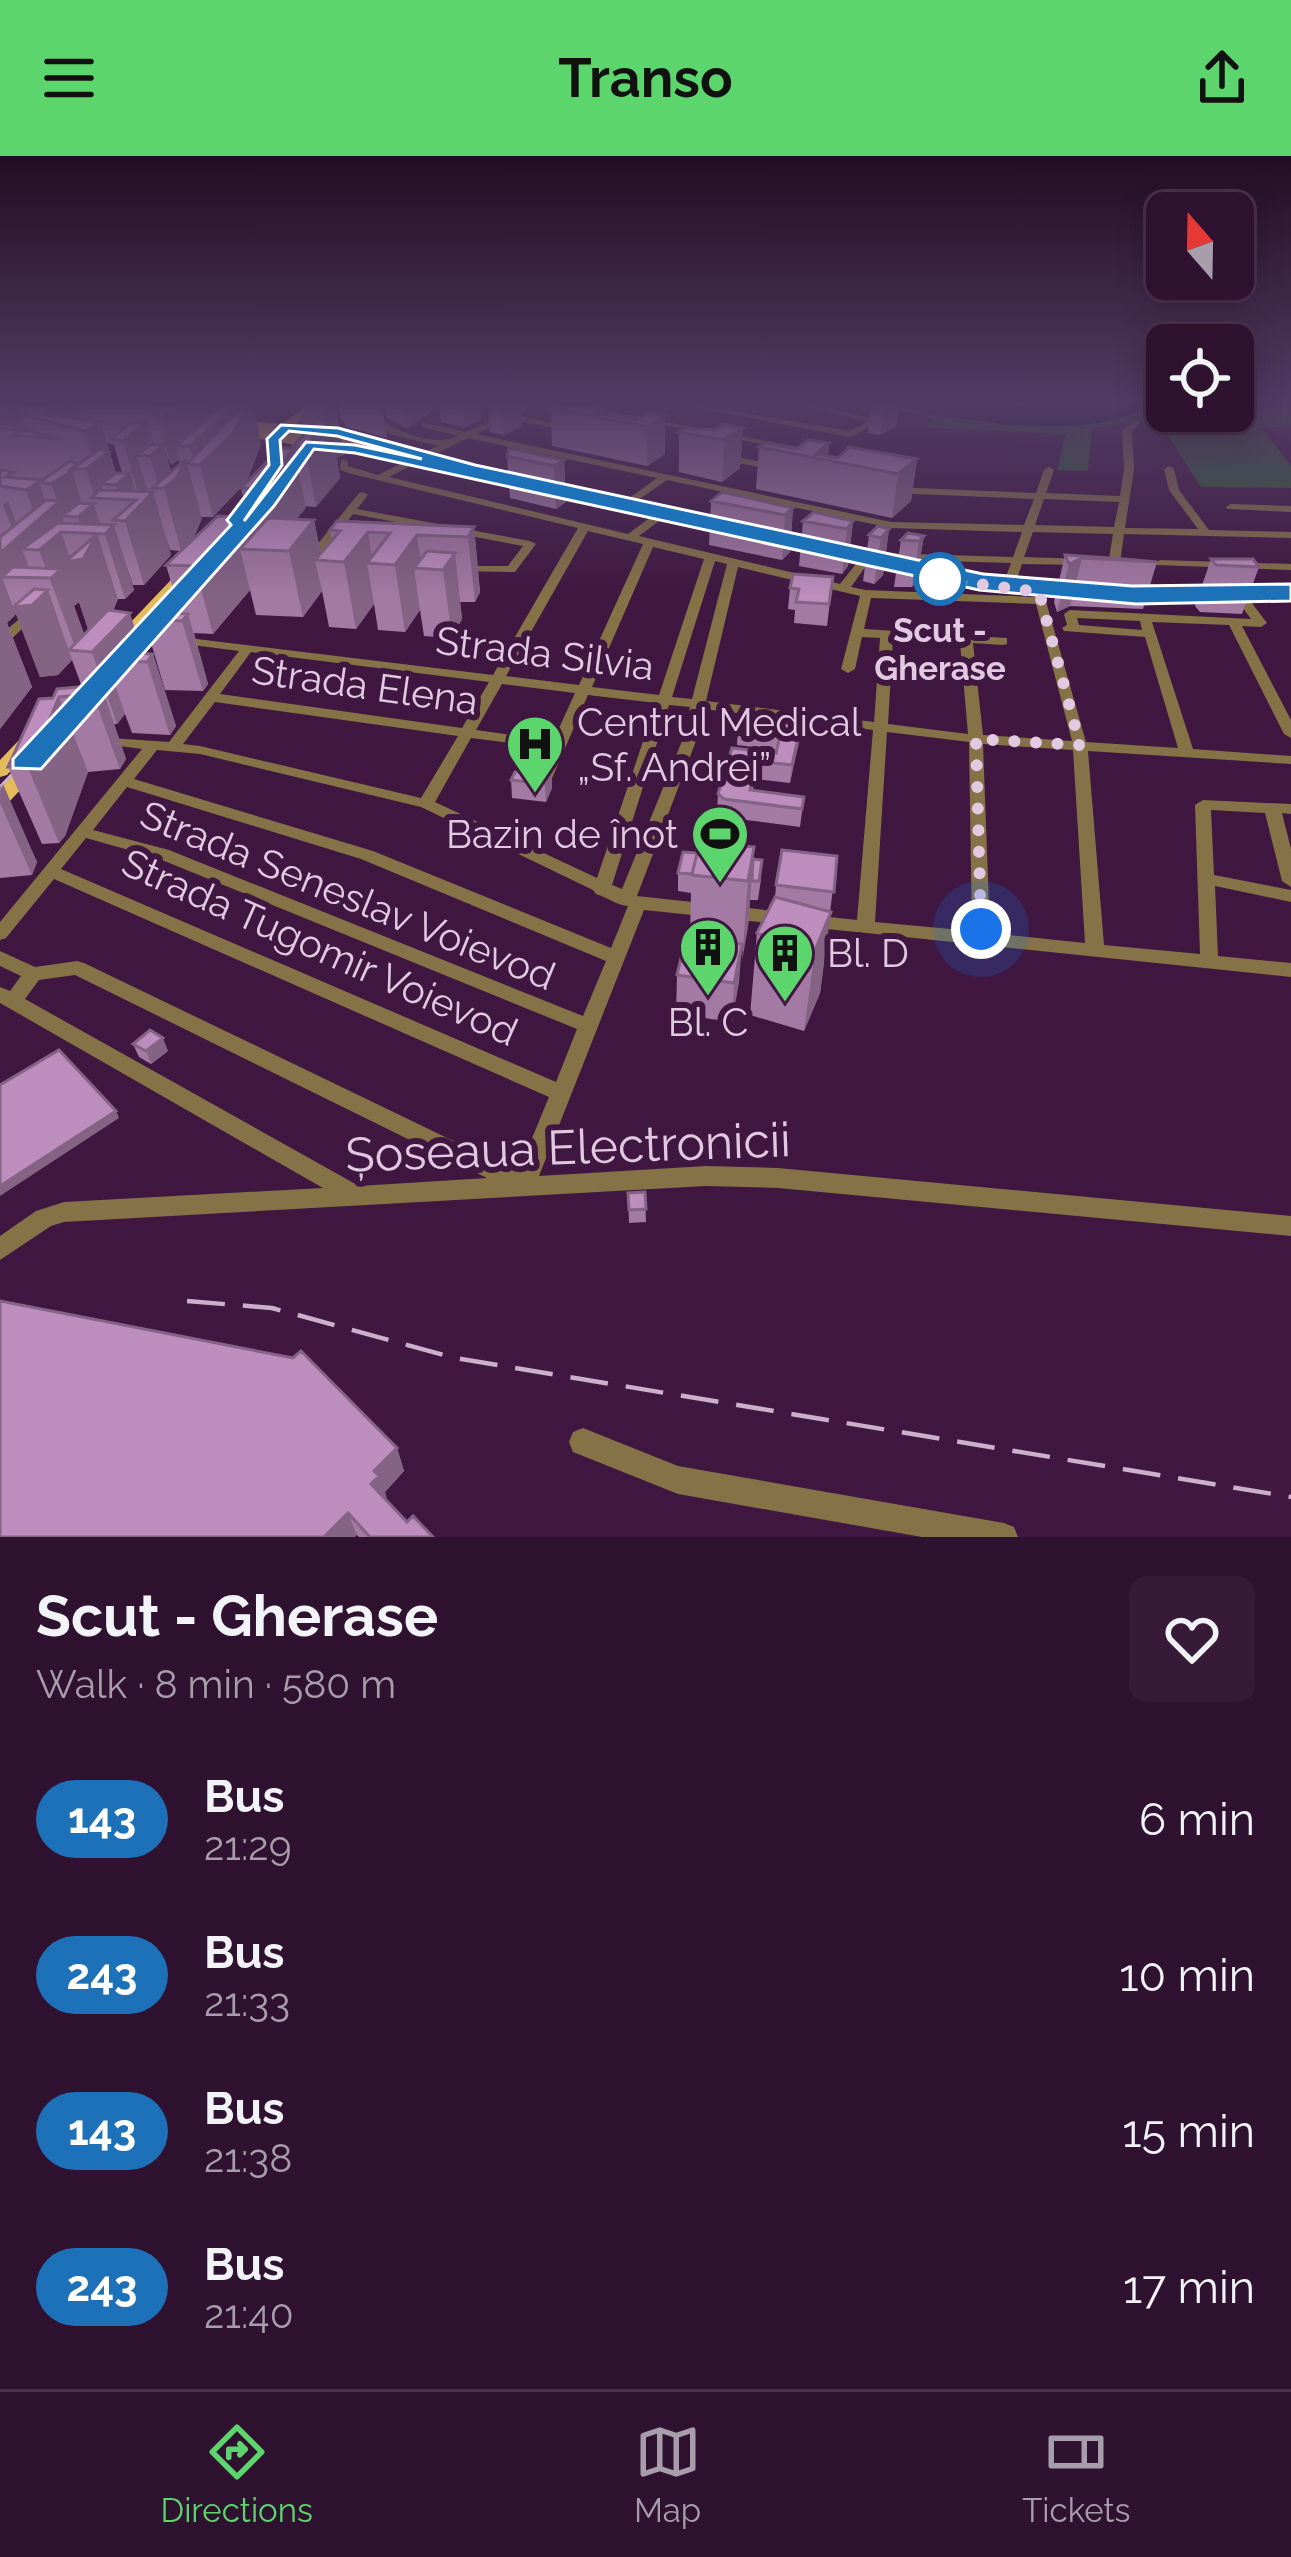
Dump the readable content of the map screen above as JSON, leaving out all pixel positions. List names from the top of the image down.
{
  "streets": {
    "street": [
      "Strada Silvia",
      "Strada Elena",
      "Strada Seneslav Voievod",
      "Strada Tugomir Voievod",
      "Șoseaua Electronicii"
    ]
  },
  "crossings": [
    ["Strada Silvia", "Strada Elena"]
  ],
  "places": {
    "other": ["Scut - Gherase"],
    "hospital": ["Centrul Medical „Sf. Andrei”"],
    "sports": ["Bazin de înot"],
    "building": ["Bl. C", "Bl. D"]
  },
  "lines": ["bus line 143"],
  "north": "top",
  "page": {
    "header": "Transo",
    "heading": ["Scut - Gherase", "Walk · 8 min · 580 m"],
    "list": [
      {
        "mark": "143",
        "name": "Bus",
        "note": "21:29",
        "value": "6 min"
      },
      {
        "mark": "243",
        "name": "Bus",
        "note": "21:33",
        "value": "10 min"
      },
      {
        "mark": "143",
        "name": "Bus",
        "note": "21:38",
        "value": "15 min"
      },
      {
        "mark": "243",
        "name": "Bus",
        "note": "21:40",
        "value": "17 min"
      }
    ],
    "tabs": ["Directions", "Map", "Tickets"]
  }
}
